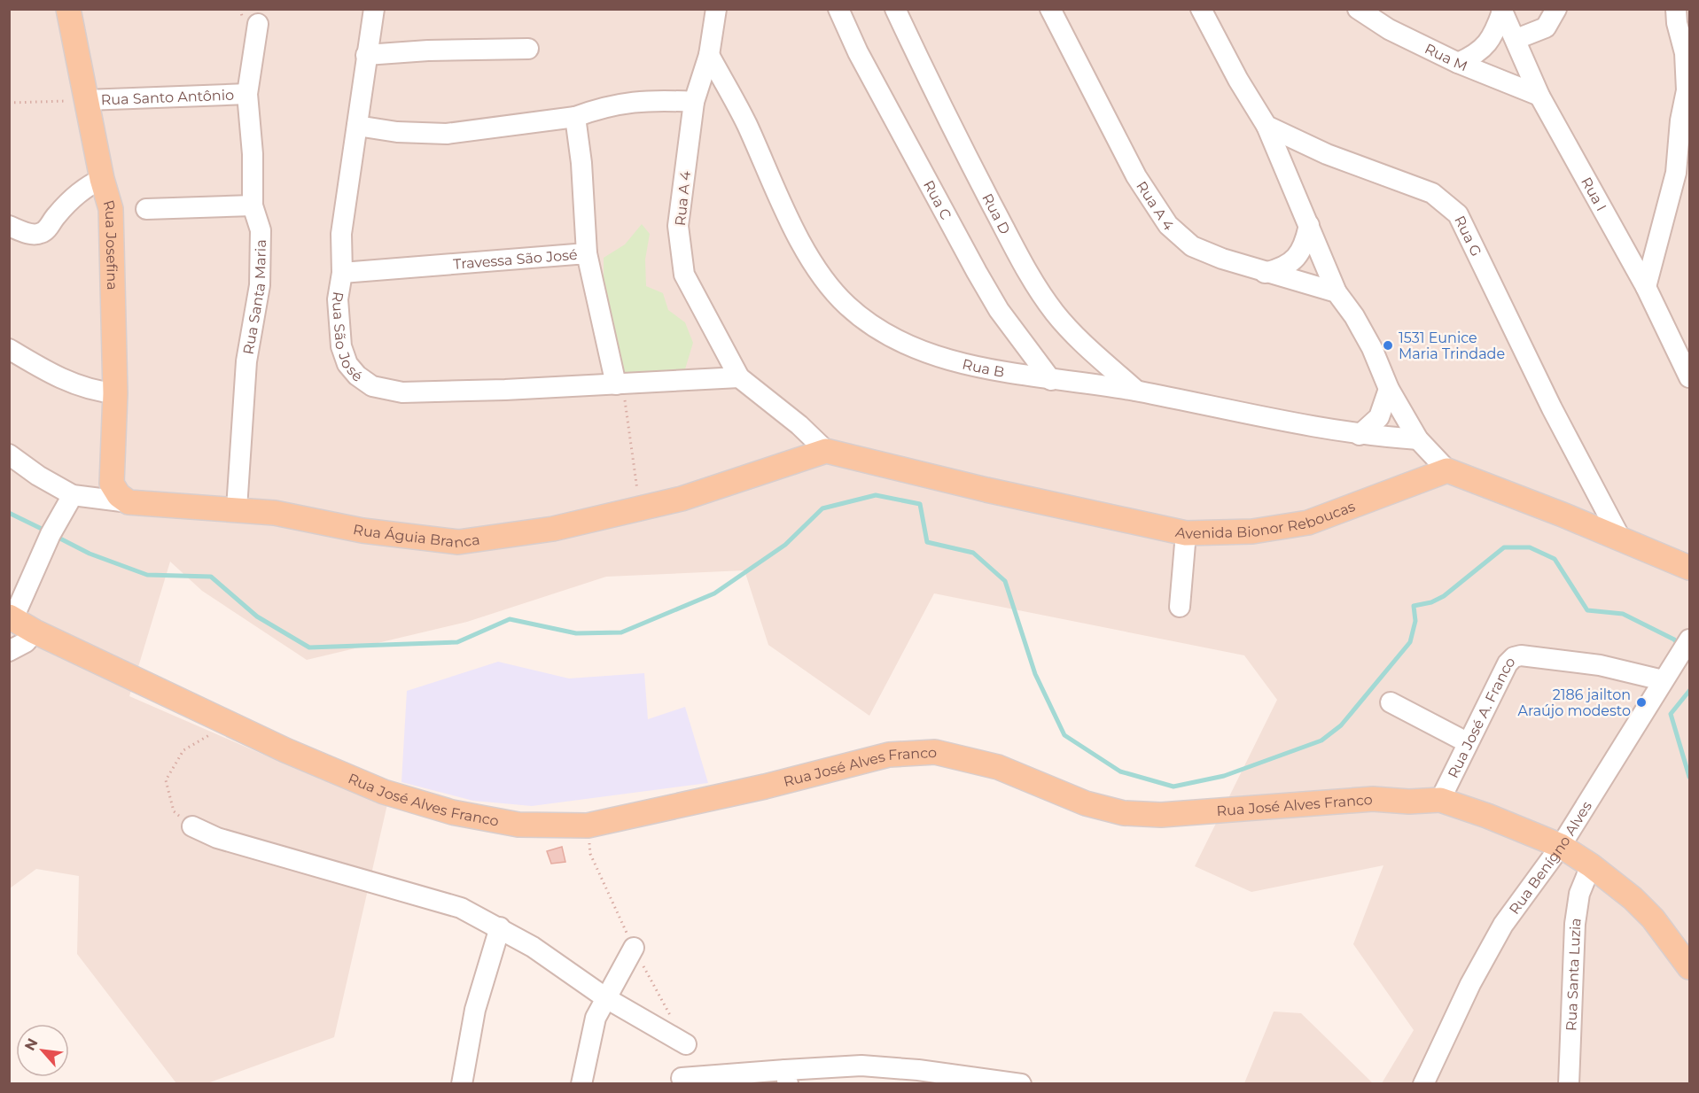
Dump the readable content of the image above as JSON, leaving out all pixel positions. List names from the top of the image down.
{
  "streets": {
    "main road": [
      "Rua Josefina",
      "Avenida Bionor Reboucas",
      "Rua Águia Branca",
      "Rua José Alves Franco"
    ],
    "street": [
      "Rua M",
      "Rua Santo Antônio",
      "Rua I",
      "Rua A 4",
      "Rua C",
      "Rua D",
      "Rua G",
      "Travessa São José",
      "Rua Santa Maria",
      "Rua São José",
      "Rua B",
      "Rua José A. Franco",
      "Rua Benígno Alves",
      "Rua Santa Luzia"
    ]
  },
  "crossings": [
    ["Rua M", "Rua I"],
    ["Rua Santo Antônio", "Rua Josefina"],
    ["Rua Santo Antônio", "Rua Santa Maria"],
    ["Rua A 4", "Rua São José"],
    ["Rua A 4", "Rua B"],
    ["Rua C", "Rua B"],
    ["Rua D", "Rua B"],
    ["Rua Josefina", "Rua Águia Branca"],
    ["Travessa São José", "Rua São José"],
    ["Rua Santa Maria", "Rua Águia Branca"],
    ["Avenida Bionor Reboucas", "Rua Águia Branca"],
    ["Rua José A. Franco", "Rua José Alves Franco"],
    ["Rua José A. Franco", "Rua Benígno Alves"],
    ["Rua José Alves Franco", "Rua Benígno Alves"],
    ["Rua José Alves Franco", "Rua Santa Luzia"]
  ],
  "places": ["1531 Eunice Maria Trindade", "2186 jailton Araújo modesto"],
  "north": "top left"
}
